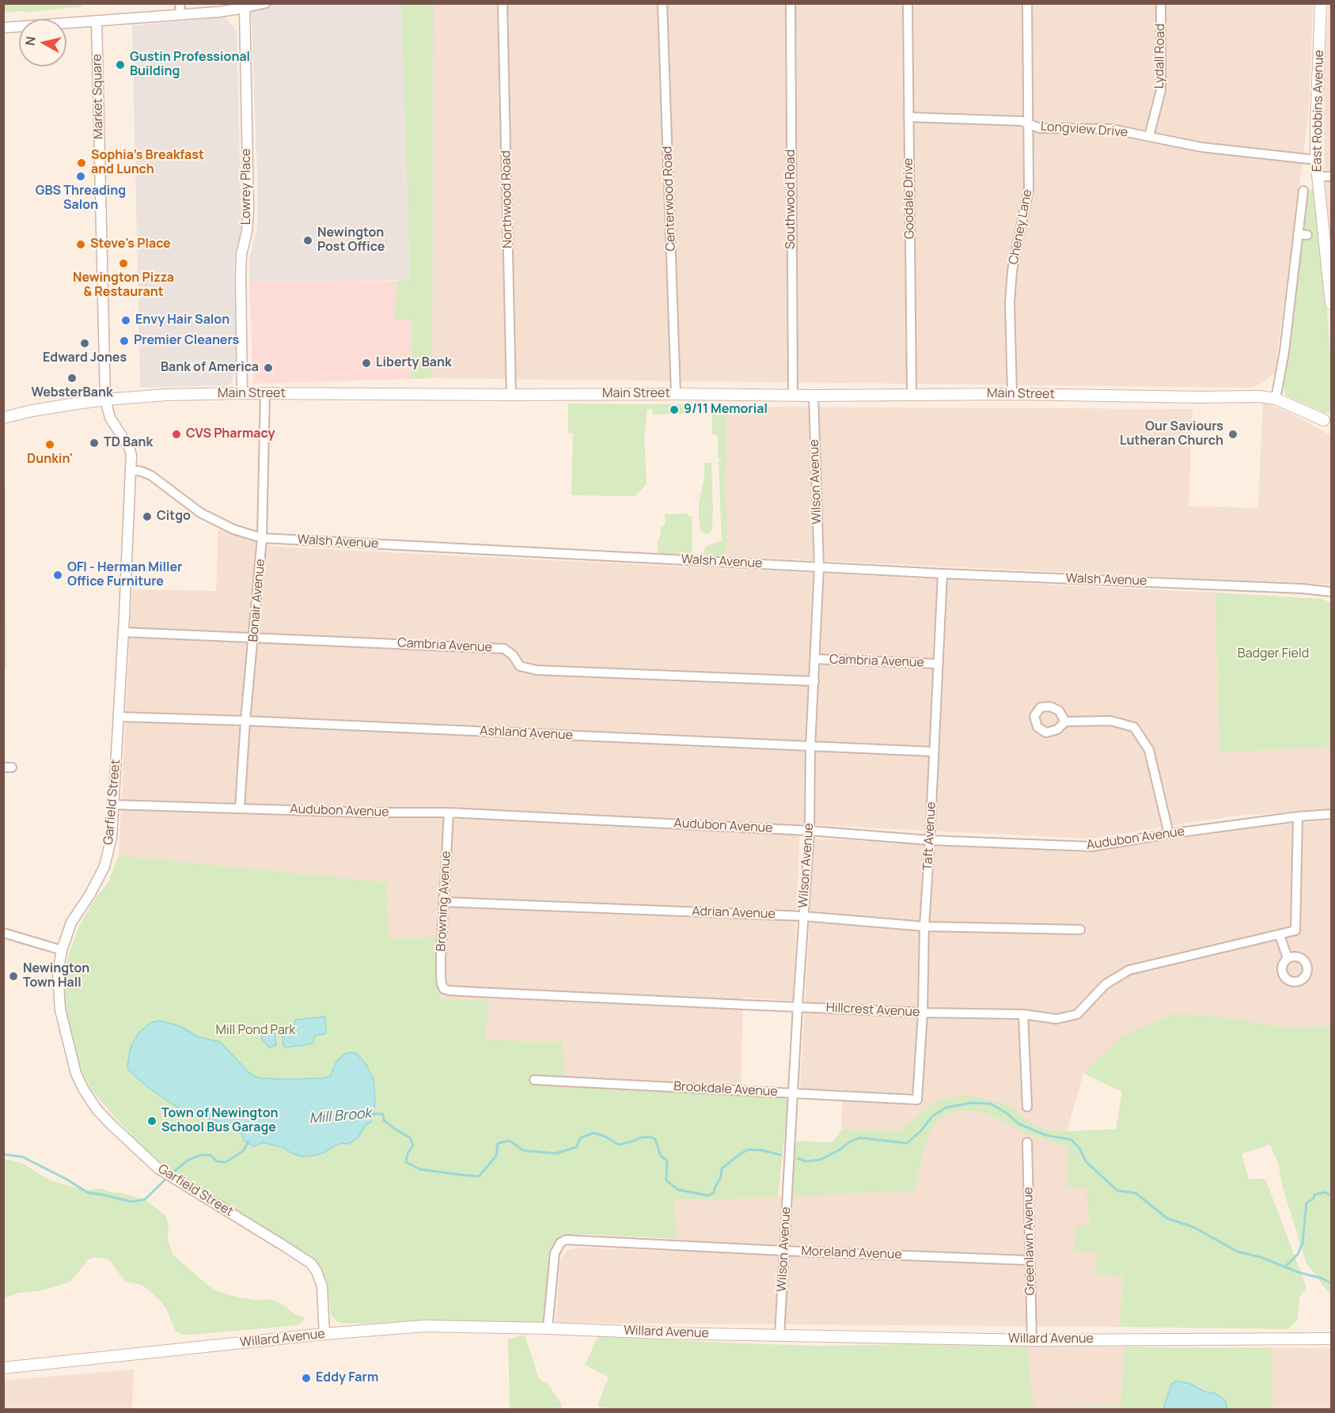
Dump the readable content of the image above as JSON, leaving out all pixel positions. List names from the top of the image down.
{
  "streets": {
    "main road": ["East Robbins Avenue", "Main Street", "Willard Avenue"],
    "street": [
      "Lydall Road",
      "Market Square",
      "Longview Drive",
      "Lowrey Place",
      "Centerwood Road",
      "Goodale Drive",
      "Northwood Road",
      "Southwood Road",
      "Cheney Lane",
      "Wilson Avenue",
      "Walsh Avenue",
      "Bonair Avenue",
      "Cambria Avenue",
      "Ashland Avenue",
      "Garfield Street",
      "Audubon Avenue",
      "Taft Avenue",
      "Browning Avenue",
      "Adrian Avenue",
      "Hillcrest Avenue",
      "Brookdale Avenue",
      "Greenlawn Avenue",
      "Moreland Avenue"
    ]
  },
  "crossings": [
    ["Lydall Road", "Longview Drive"],
    ["Market Square", "Main Street"],
    ["Market Square", "Garfield Street"],
    ["East Robbins Avenue", "Longview Drive"],
    ["Longview Drive", "Goodale Drive"],
    ["Longview Drive", "Cheney Lane"],
    ["Lowrey Place", "Main Street"],
    ["Centerwood Road", "Main Street"],
    ["Goodale Drive", "Main Street"],
    ["Northwood Road", "Main Street"],
    ["Southwood Road", "Main Street"],
    ["Cheney Lane", "Main Street"],
    ["Main Street", "Wilson Avenue"],
    ["Main Street", "Bonair Avenue"],
    ["Main Street", "Garfield Street"],
    ["Wilson Avenue", "Walsh Avenue"],
    ["Wilson Avenue", "Cambria Avenue"],
    ["Wilson Avenue", "Ashland Avenue"],
    ["Wilson Avenue", "Audubon Avenue"],
    ["Wilson Avenue", "Adrian Avenue"],
    ["Wilson Avenue", "Hillcrest Avenue"],
    ["Wilson Avenue", "Brookdale Avenue"],
    ["Wilson Avenue", "Moreland Avenue"],
    ["Wilson Avenue", "Willard Avenue"],
    ["Walsh Avenue", "Bonair Avenue"],
    ["Walsh Avenue", "Garfield Street"],
    ["Walsh Avenue", "Taft Avenue"],
    ["Bonair Avenue", "Cambria Avenue"],
    ["Bonair Avenue", "Ashland Avenue"],
    ["Bonair Avenue", "Audubon Avenue"],
    ["Cambria Avenue", "Garfield Street"],
    ["Cambria Avenue", "Taft Avenue"],
    ["Ashland Avenue", "Garfield Street"],
    ["Ashland Avenue", "Taft Avenue"],
    ["Garfield Street", "Audubon Avenue"],
    ["Garfield Street", "Willard Avenue"],
    ["Audubon Avenue", "Taft Avenue"],
    ["Audubon Avenue", "Browning Avenue"],
    ["Audubon Avenue", "Hillcrest Avenue"],
    ["Taft Avenue", "Adrian Avenue"],
    ["Taft Avenue", "Hillcrest Avenue"],
    ["Taft Avenue", "Brookdale Avenue"],
    ["Browning Avenue", "Adrian Avenue"],
    ["Browning Avenue", "Hillcrest Avenue"],
    ["Greenlawn Avenue", "Moreland Avenue"],
    ["Greenlawn Avenue", "Willard Avenue"],
    ["Moreland Avenue", "Willard Avenue"]
  ],
  "water": ["Mill Brook"],
  "parks": ["Badger Field", "Mill Pond Park"],
  "places": [
    "Gustin Professional Building",
    "Sophia’s Breakfast and Lunch",
    "GBS Threading Salon",
    "Newington Post Office",
    "Steve's Place",
    "Newington Pizza & Restaurant",
    "Envy Hair Salon",
    "Premier Cleaners",
    "Edward Jones",
    "Liberty Bank",
    "Bank of America",
    "WebsterBank",
    "9/11 Memorial",
    "CVS Pharmacy",
    "Our Saviours Lutheran Church",
    "TD Bank",
    "Dunkin'",
    "Citgo",
    "OFI - Herman Miller Office Furniture",
    "Newington Town Hall",
    "Town of Newington School Bus Garage",
    "Eddy Farm"
  ],
  "north": "left"
}
